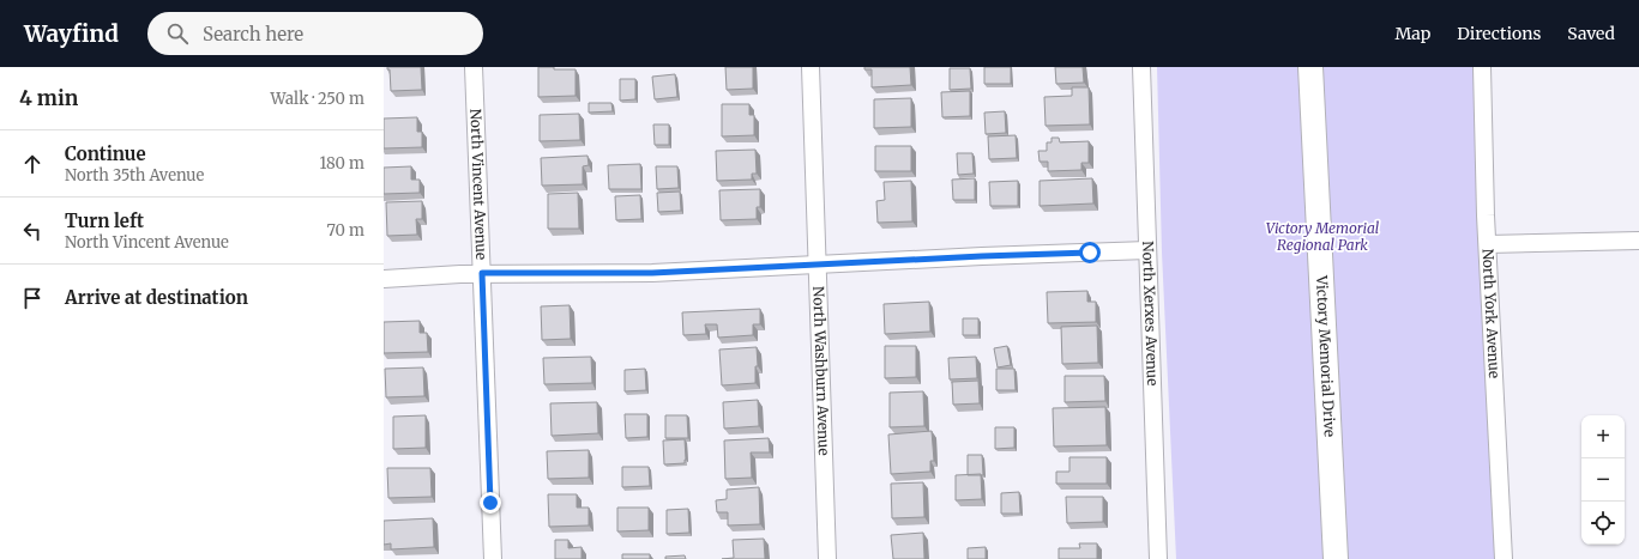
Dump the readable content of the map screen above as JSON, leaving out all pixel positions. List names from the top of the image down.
{
  "streets": {
    "street": [
      "North Vincent Avenue",
      "North Xerxes Avenue",
      "North York Avenue",
      "Victory Memorial Drive",
      "North Washburn Avenue"
    ]
  },
  "parks": ["Victory Memorial Regional Park"],
  "page": {
    "header": "Wayfind",
    "search": "Search here",
    "nav": ["Map", "Directions", "Saved"],
    "heading": ["4 min", "Walk · 250 m"],
    "list": [
      ["Continue", "North 35th Avenue", "180 m"],
      ["Turn left", "North Vincent Avenue", "70 m"],
      "Arrive at destination"
    ],
    "map_buttons": ["+", "−"]
  }
}
